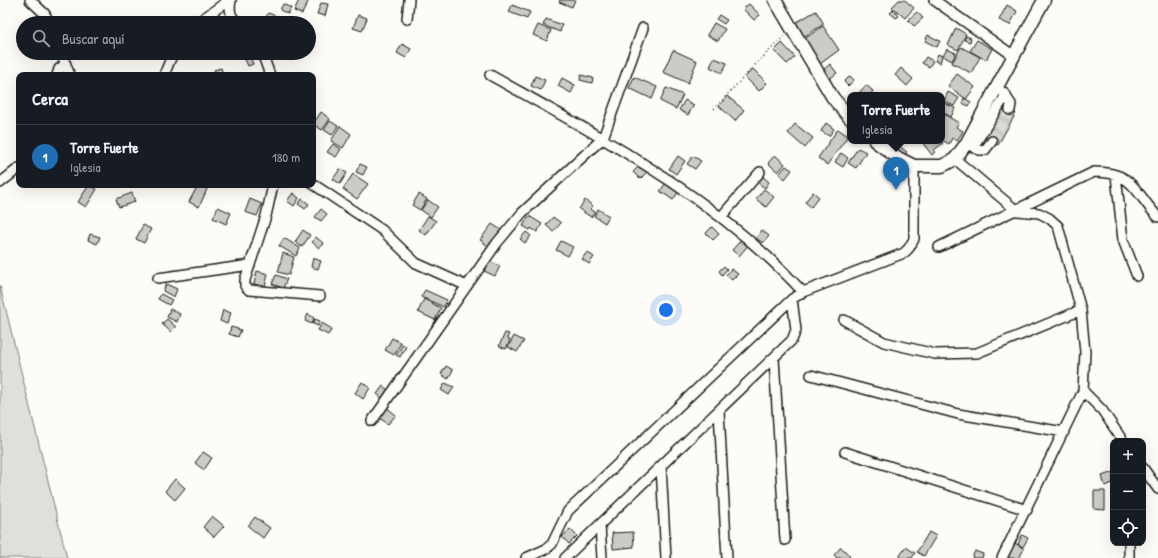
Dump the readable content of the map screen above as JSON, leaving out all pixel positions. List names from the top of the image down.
{
  "page": {
    "search": "Buscar aquí",
    "heading": "Cerca",
    "popup": ["Torre Fuerte", "Iglesia"],
    "list": [
      {
        "mark": "1",
        "name": "Torre Fuerte",
        "note": "Iglesia",
        "value": "180 m"
      }
    ],
    "pins": "1",
    "map_buttons": ["+", "−"]
  }
}
